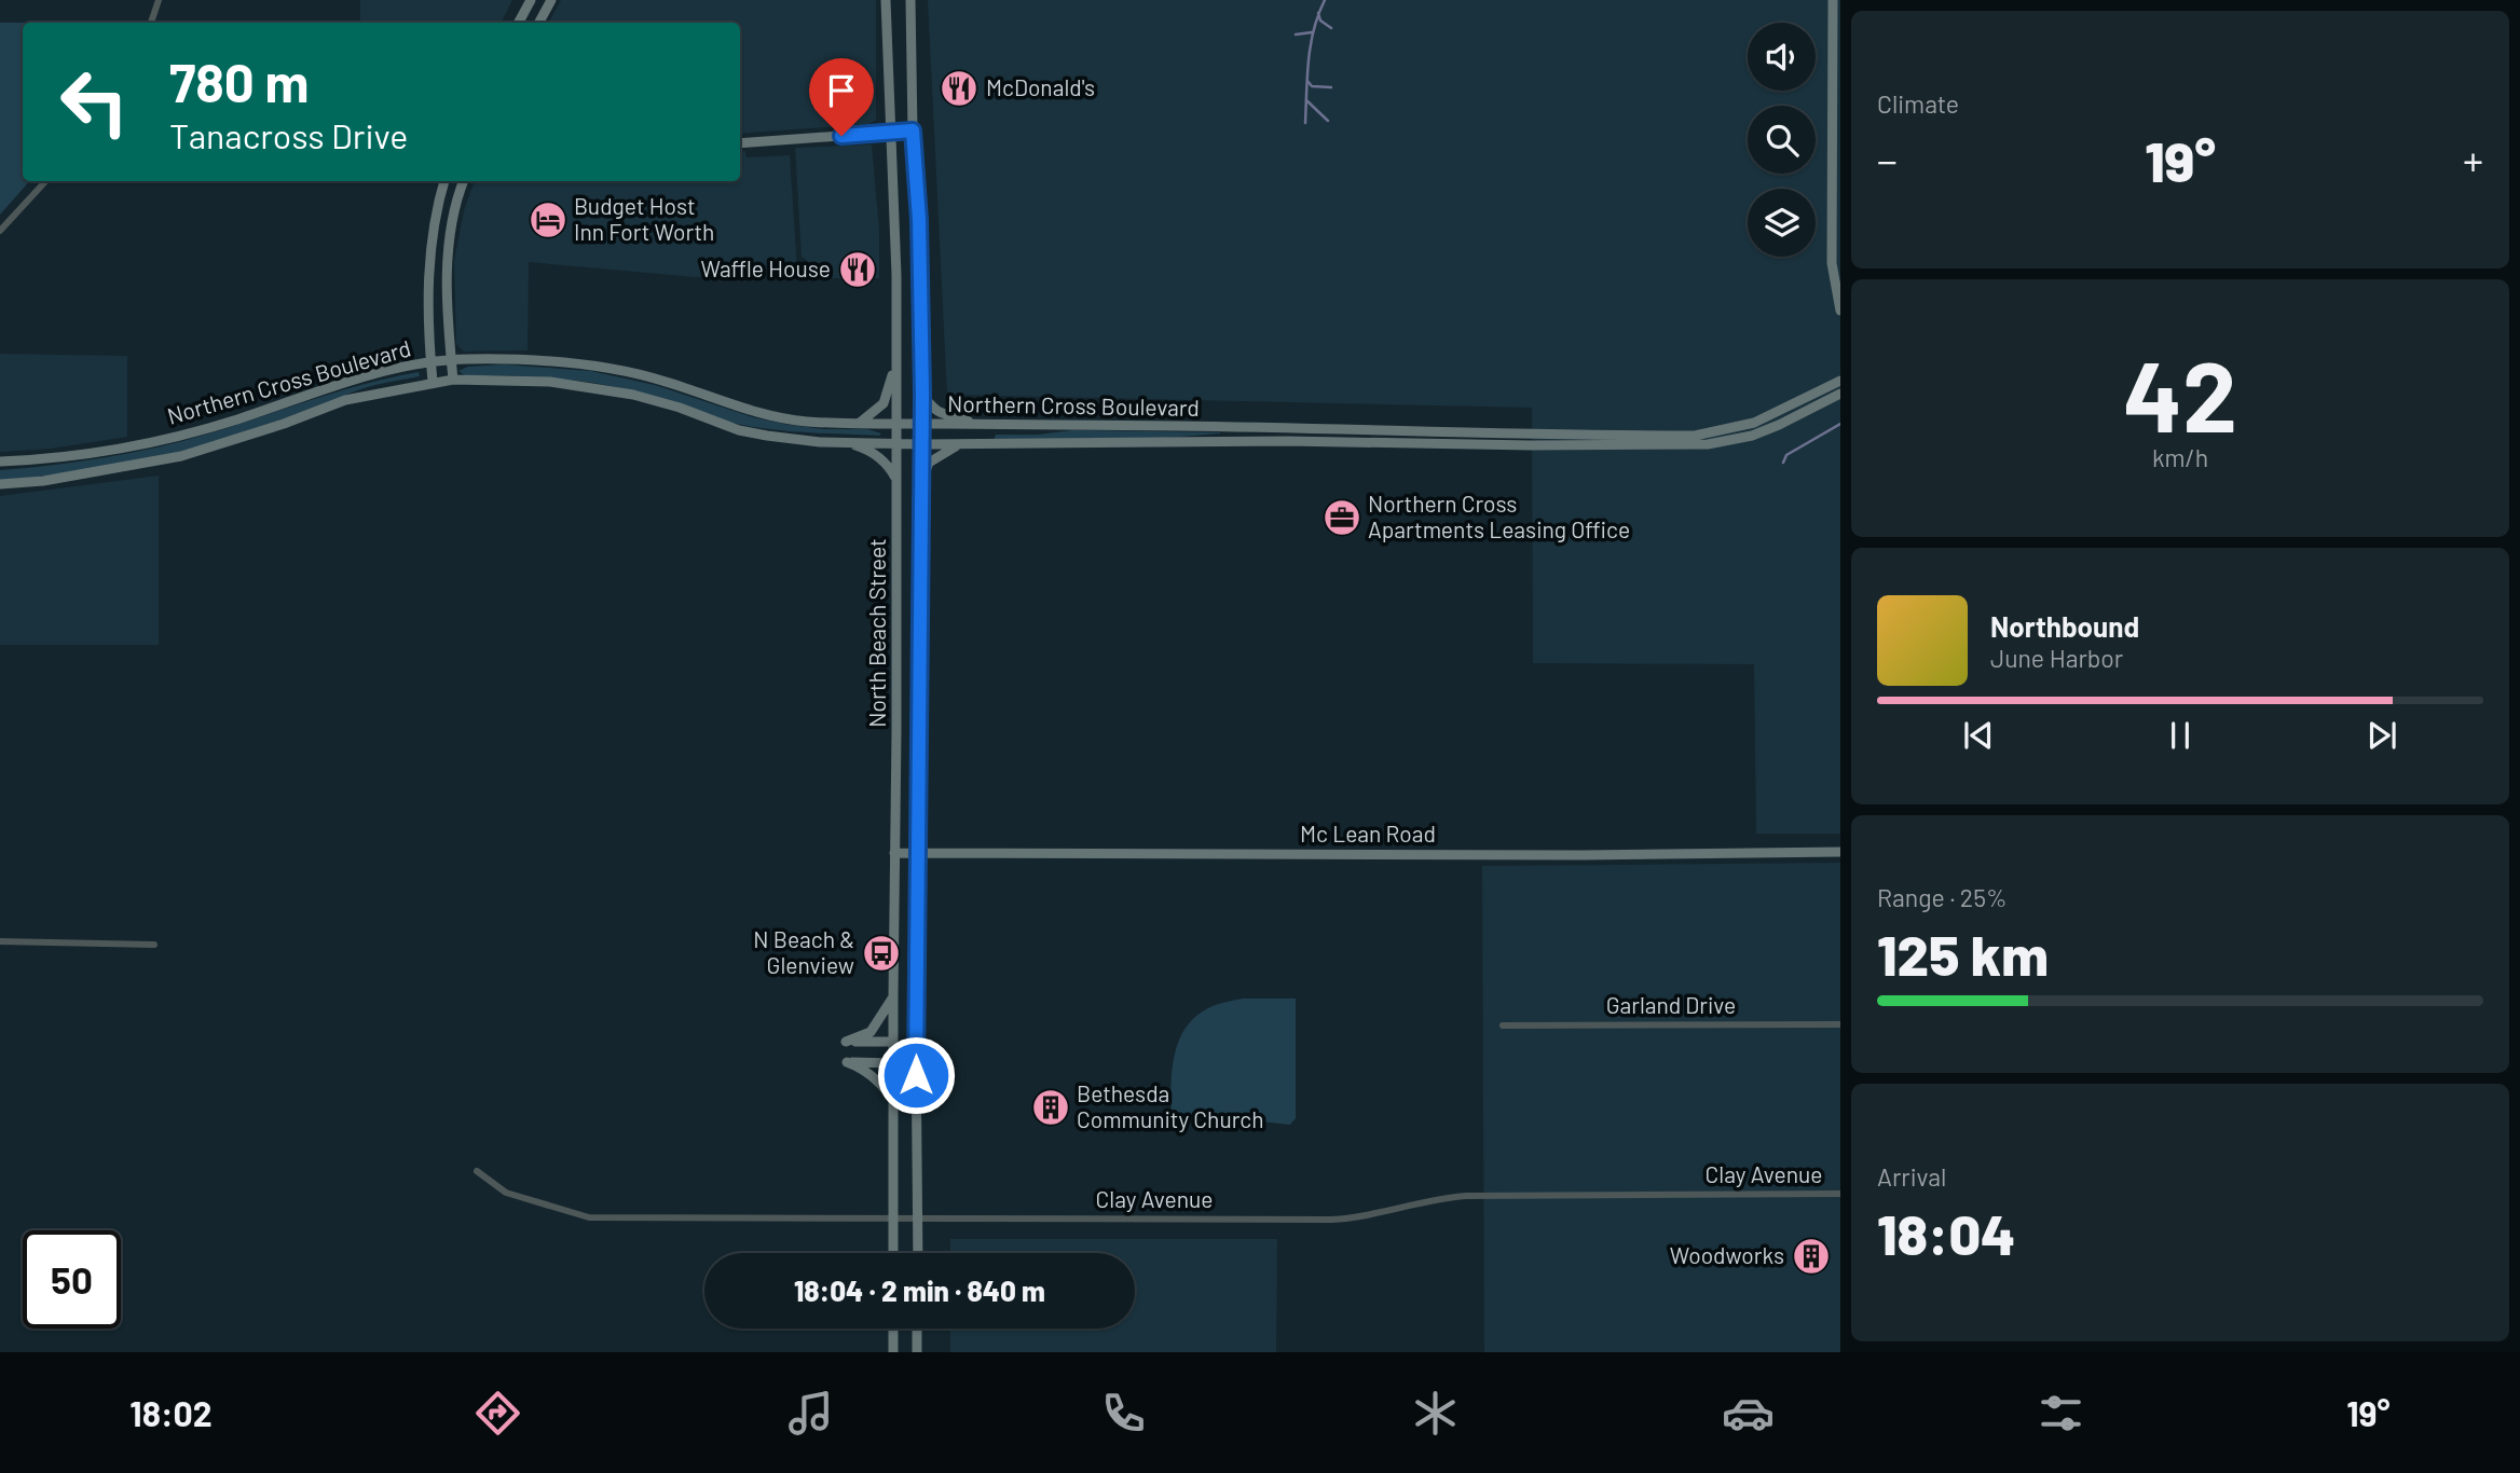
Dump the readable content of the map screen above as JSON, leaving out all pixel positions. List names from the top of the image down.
{
  "streets": {
    "street": [
      "Northern Cross Boulevard",
      "North Beach Street",
      "Mc Lean Road",
      "Garland Drive",
      "Clay Avenue"
    ]
  },
  "crossings": [
    ["Northern Cross Boulevard", "North Beach Street"],
    ["North Beach Street", "Mc Lean Road"],
    ["North Beach Street", "Clay Avenue"]
  ],
  "places": {
    "restaurant": ["McDonald's", "Waffle House"],
    "hotel": ["Budget Host Inn Fort Worth"],
    "office": ["Northern Cross Apartments Leasing Office"],
    "bus stop": ["N Beach & Glenview"],
    "building": ["Bethesda Community Church", "Woodworks"]
  },
  "page": {
    "tile": [
      "Climate",
      ["42", "km/h"],
      ["Range · 25%", "125 km"],
      ["Arrival", "18:04"]
    ],
    "turn": ["780 m", "Tanacross Drive"],
    "heat": ["−", "19°", "+"],
    "song": ["Northbound", "June Harbor"],
    "limit": "50",
    "trip": "18:04 · 2 min · 840 m",
    "tabs": ["18:02", "19°"]
  }
}
